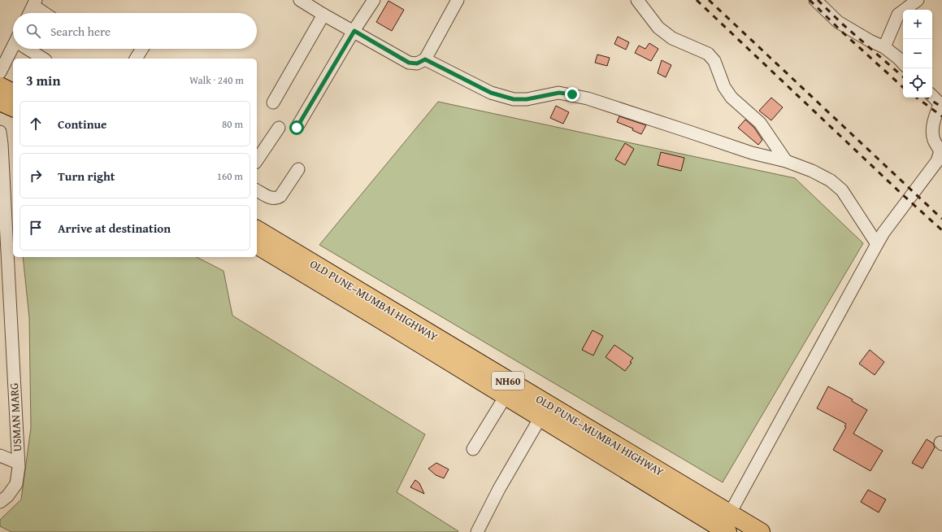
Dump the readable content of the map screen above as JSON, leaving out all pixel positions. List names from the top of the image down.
{
  "streets": {
    "highway": ["OLD PUNE–MUMBAI HIGHWAY", "NH60"],
    "street": ["USMAN MARG"]
  },
  "page": {
    "map_buttons": ["+", "−"],
    "search": "Search here",
    "heading": ["3 min", "Walk · 240 m"],
    "list": [
      ["Continue", "80 m"],
      ["Turn right", "160 m"],
      "Arrive at destination"
    ]
  }
}
